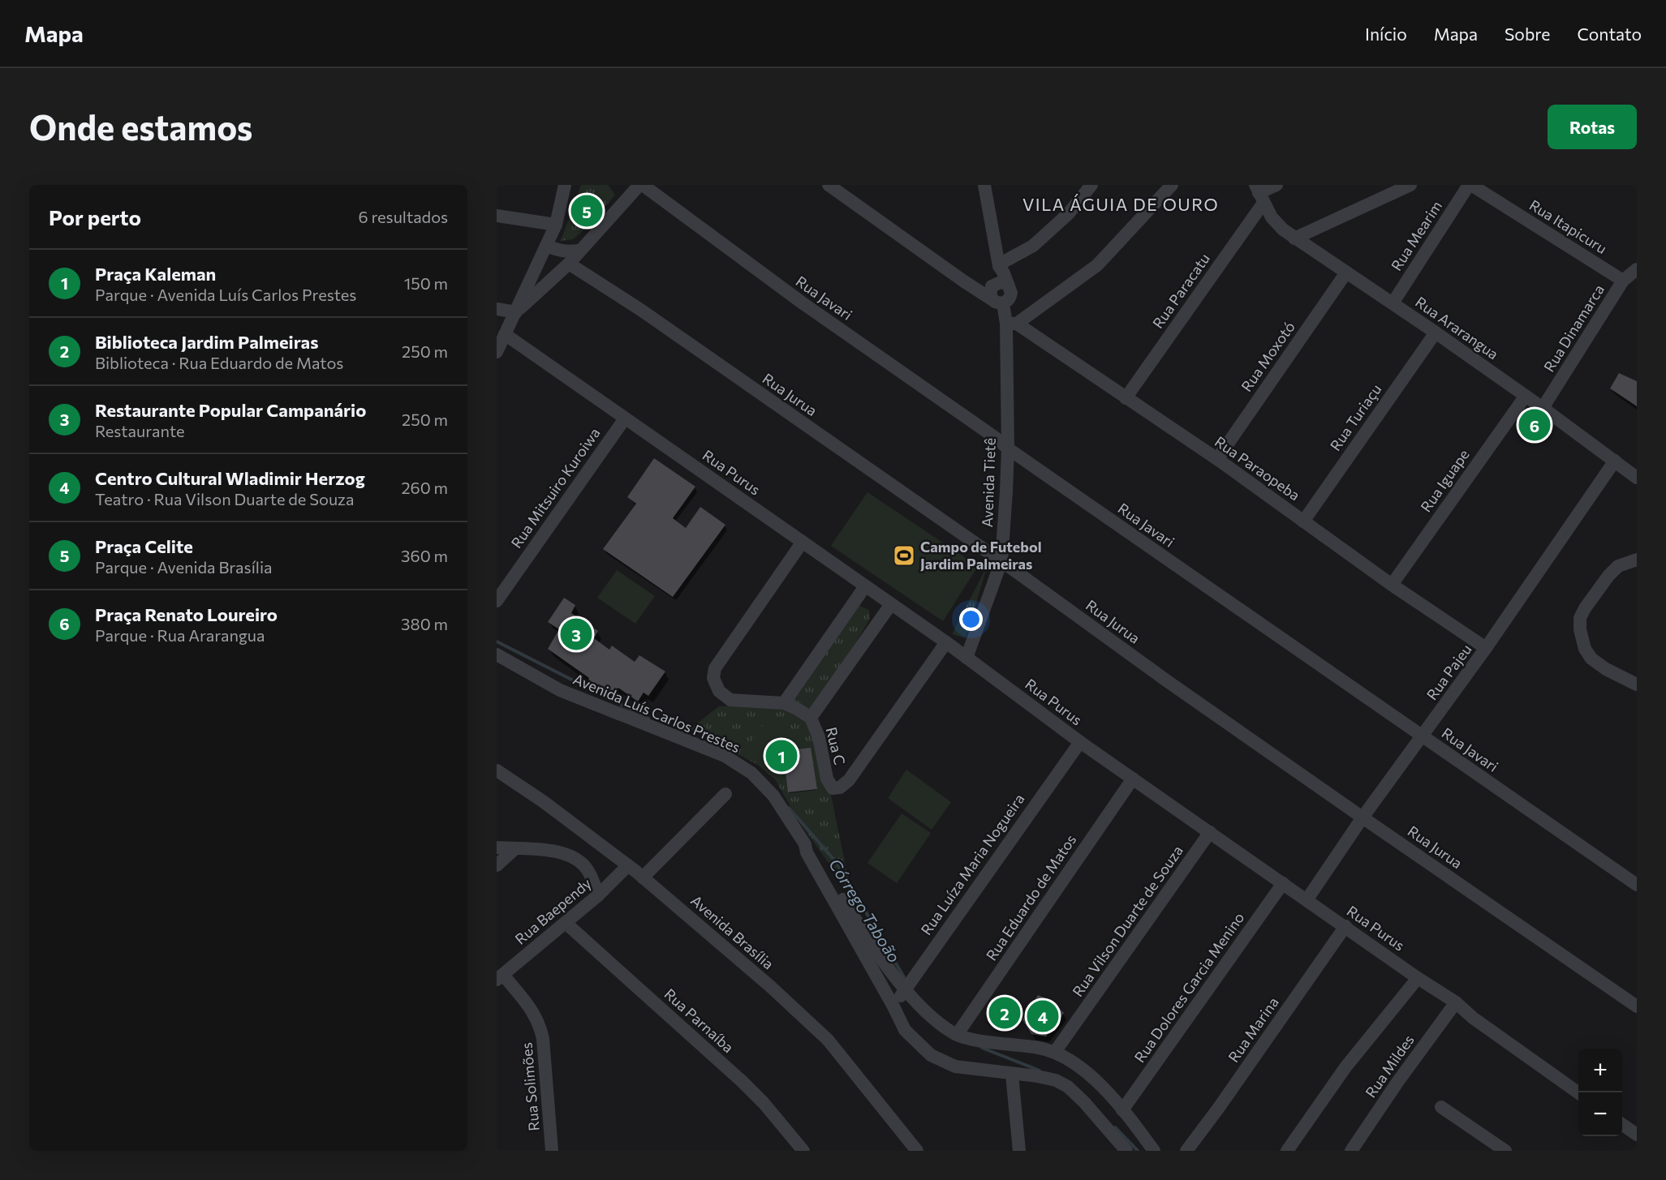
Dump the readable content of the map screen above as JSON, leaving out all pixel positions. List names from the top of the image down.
{
  "streets": {
    "street": [
      "Rua Itapicuru",
      "Rua Mearim",
      "Rua Paracatu",
      "Rua Javari",
      "Rua Ararangua",
      "Rua Dinamarca",
      "Rua Moxotó",
      "Rua Jurua",
      "Rua Turiaçu",
      "Rua Paraopeba",
      "Rua Purus",
      "Rua Iguape",
      "Avenida Tietê",
      "Rua Mitsuiro Kuroiwa",
      "Rua Pajeu",
      "Avenida Luís Carlos Prestes",
      "Rua C",
      "Rua Luíza Maria Nogueira",
      "Rua Eduardo de Matos",
      "Rua Baependy",
      "Rua Vilson Duarte de Souza",
      "Avenida Brasília",
      "Rua Dolores Garcia Menino",
      "Rua Parnaíba",
      "Rua Marina",
      "Rua Mildes",
      "Rua Solimões"
    ]
  },
  "crossings": [
    ["Rua Itapicuru", "Rua Mearim"],
    ["Rua Itapicuru", "Rua Dinamarca"],
    ["Rua Mearim", "Rua Ararangua"],
    ["Rua Paracatu", "Rua Ararangua"],
    ["Rua Paracatu", "Rua Paraopeba"],
    ["Rua Javari", "Avenida Tietê"],
    ["Rua Javari", "Rua Pajeu"],
    ["Rua Ararangua", "Rua Dinamarca"],
    ["Rua Ararangua", "Rua Moxotó"],
    ["Rua Ararangua", "Rua Turiaçu"],
    ["Rua Ararangua", "Rua Iguape"],
    ["Rua Ararangua", "Rua Pajeu"],
    ["Rua Moxotó", "Rua Paraopeba"],
    ["Rua Jurua", "Avenida Tietê"],
    ["Rua Jurua", "Rua Pajeu"],
    ["Rua Turiaçu", "Rua Paraopeba"],
    ["Rua Paraopeba", "Rua Iguape"],
    ["Rua Paraopeba", "Avenida Tietê"],
    ["Rua Paraopeba", "Rua Pajeu"],
    ["Rua Purus", "Avenida Tietê"],
    ["Rua Purus", "Rua Mitsuiro Kuroiwa"],
    ["Rua Purus", "Rua Pajeu"],
    ["Rua Purus", "Rua C"],
    ["Rua Purus", "Rua Luíza Maria Nogueira"],
    ["Rua Purus", "Rua Eduardo de Matos"],
    ["Rua Purus", "Rua Vilson Duarte de Souza"],
    ["Rua Purus", "Rua Dolores Garcia Menino"],
    ["Rua Purus", "Rua Marina"],
    ["Rua Purus", "Rua Mildes"],
    ["Avenida Luís Carlos Prestes", "Rua Luíza Maria Nogueira"],
    ["Avenida Luís Carlos Prestes", "Rua Eduardo de Matos"],
    ["Avenida Luís Carlos Prestes", "Rua Vilson Duarte de Souza"],
    ["Avenida Luís Carlos Prestes", "Rua Dolores Garcia Menino"],
    ["Rua Baependy", "Avenida Brasília"],
    ["Rua Baependy", "Rua Parnaíba"],
    ["Rua Baependy", "Rua Solimões"]
  ],
  "districts": ["VILA ÁGUIA DE OURO"],
  "water": ["Córrego Taboão"],
  "places": {
    "sports": ["Campo de Futebol Jardim Palmeiras"]
  },
  "page": {
    "header": "Mapa",
    "nav": [
      "Início",
      "Mapa",
      "Sobre",
      "Contato"
    ],
    "buttons": "Rotas",
    "title": "Onde estamos",
    "heading": ["Por perto", "6 resultados"],
    "pins": [
      "5",
      "6",
      "3",
      "1",
      "2",
      "4"
    ],
    "list": [
      {
        "mark": "1",
        "name": "Praça Kaleman",
        "note": "Parque · Avenida Luís Carlos Prestes",
        "value": "150 m"
      },
      {
        "mark": "2",
        "name": "Biblioteca Jardim Palmeiras",
        "note": "Biblioteca · Rua Eduardo de Matos",
        "value": "250 m"
      },
      {
        "mark": "3",
        "name": "Restaurante Popular Campanário",
        "note": "Restaurante",
        "value": "250 m"
      },
      {
        "mark": "4",
        "name": "Centro Cultural Wladimir Herzog",
        "note": "Teatro · Rua Vilson Duarte de Souza",
        "value": "260 m"
      },
      {
        "mark": "5",
        "name": "Praça Celite",
        "note": "Parque · Avenida Brasília",
        "value": "360 m"
      },
      {
        "mark": "6",
        "name": "Praça Renato Loureiro",
        "note": "Parque · Rua Ararangua",
        "value": "380 m"
      }
    ],
    "map_buttons": ["+", "−"]
  }
}
